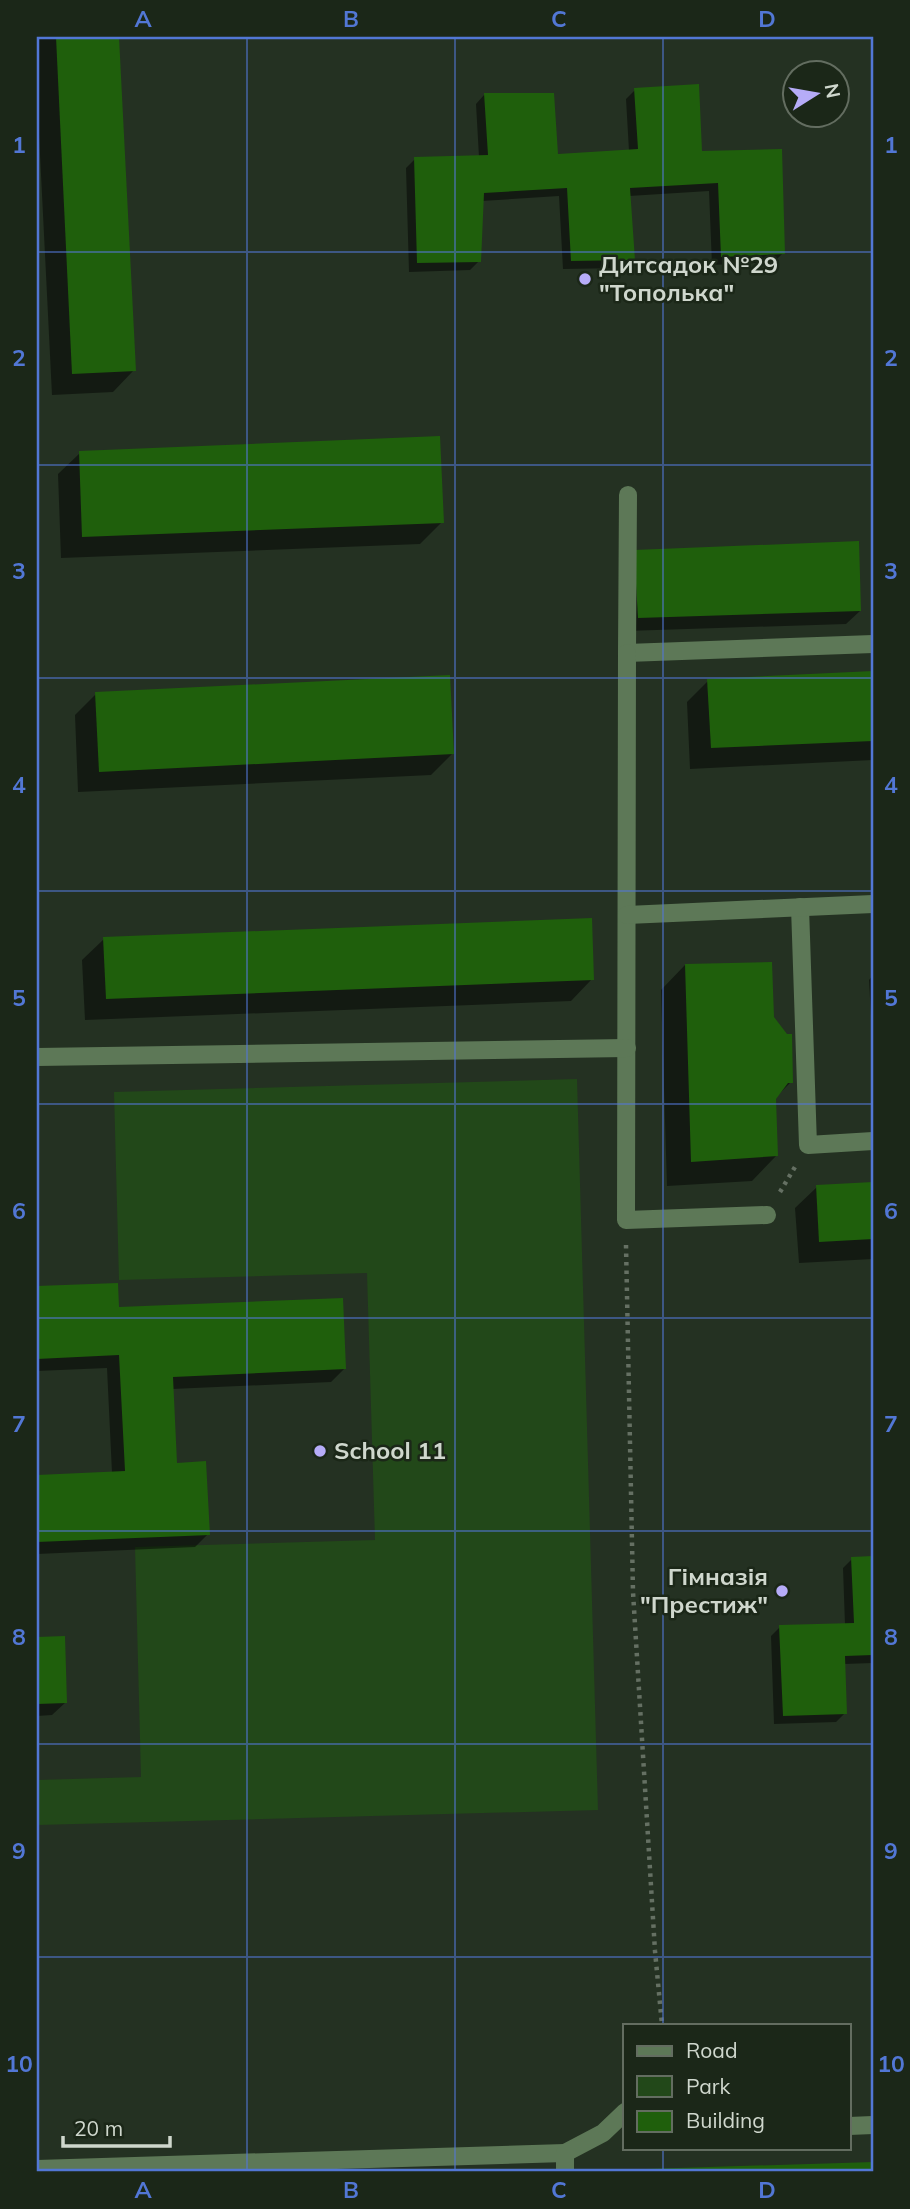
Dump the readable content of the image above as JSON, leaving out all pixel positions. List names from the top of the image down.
{
  "places": ["Дитсадок №29 \"Тополька\"", "School 11", "Гімназія \"Престиж\""],
  "legend": ["Road", "Park", "Building"],
  "scale_bar": "20 m",
  "north": "right",
  "grid": {
    "columns": [
      "A",
      "B",
      "C",
      "D"
    ],
    "rows": [
      "1",
      "2",
      "3",
      "4",
      "5",
      "6",
      "7",
      "8",
      "9",
      "10"
    ]
  }
}
